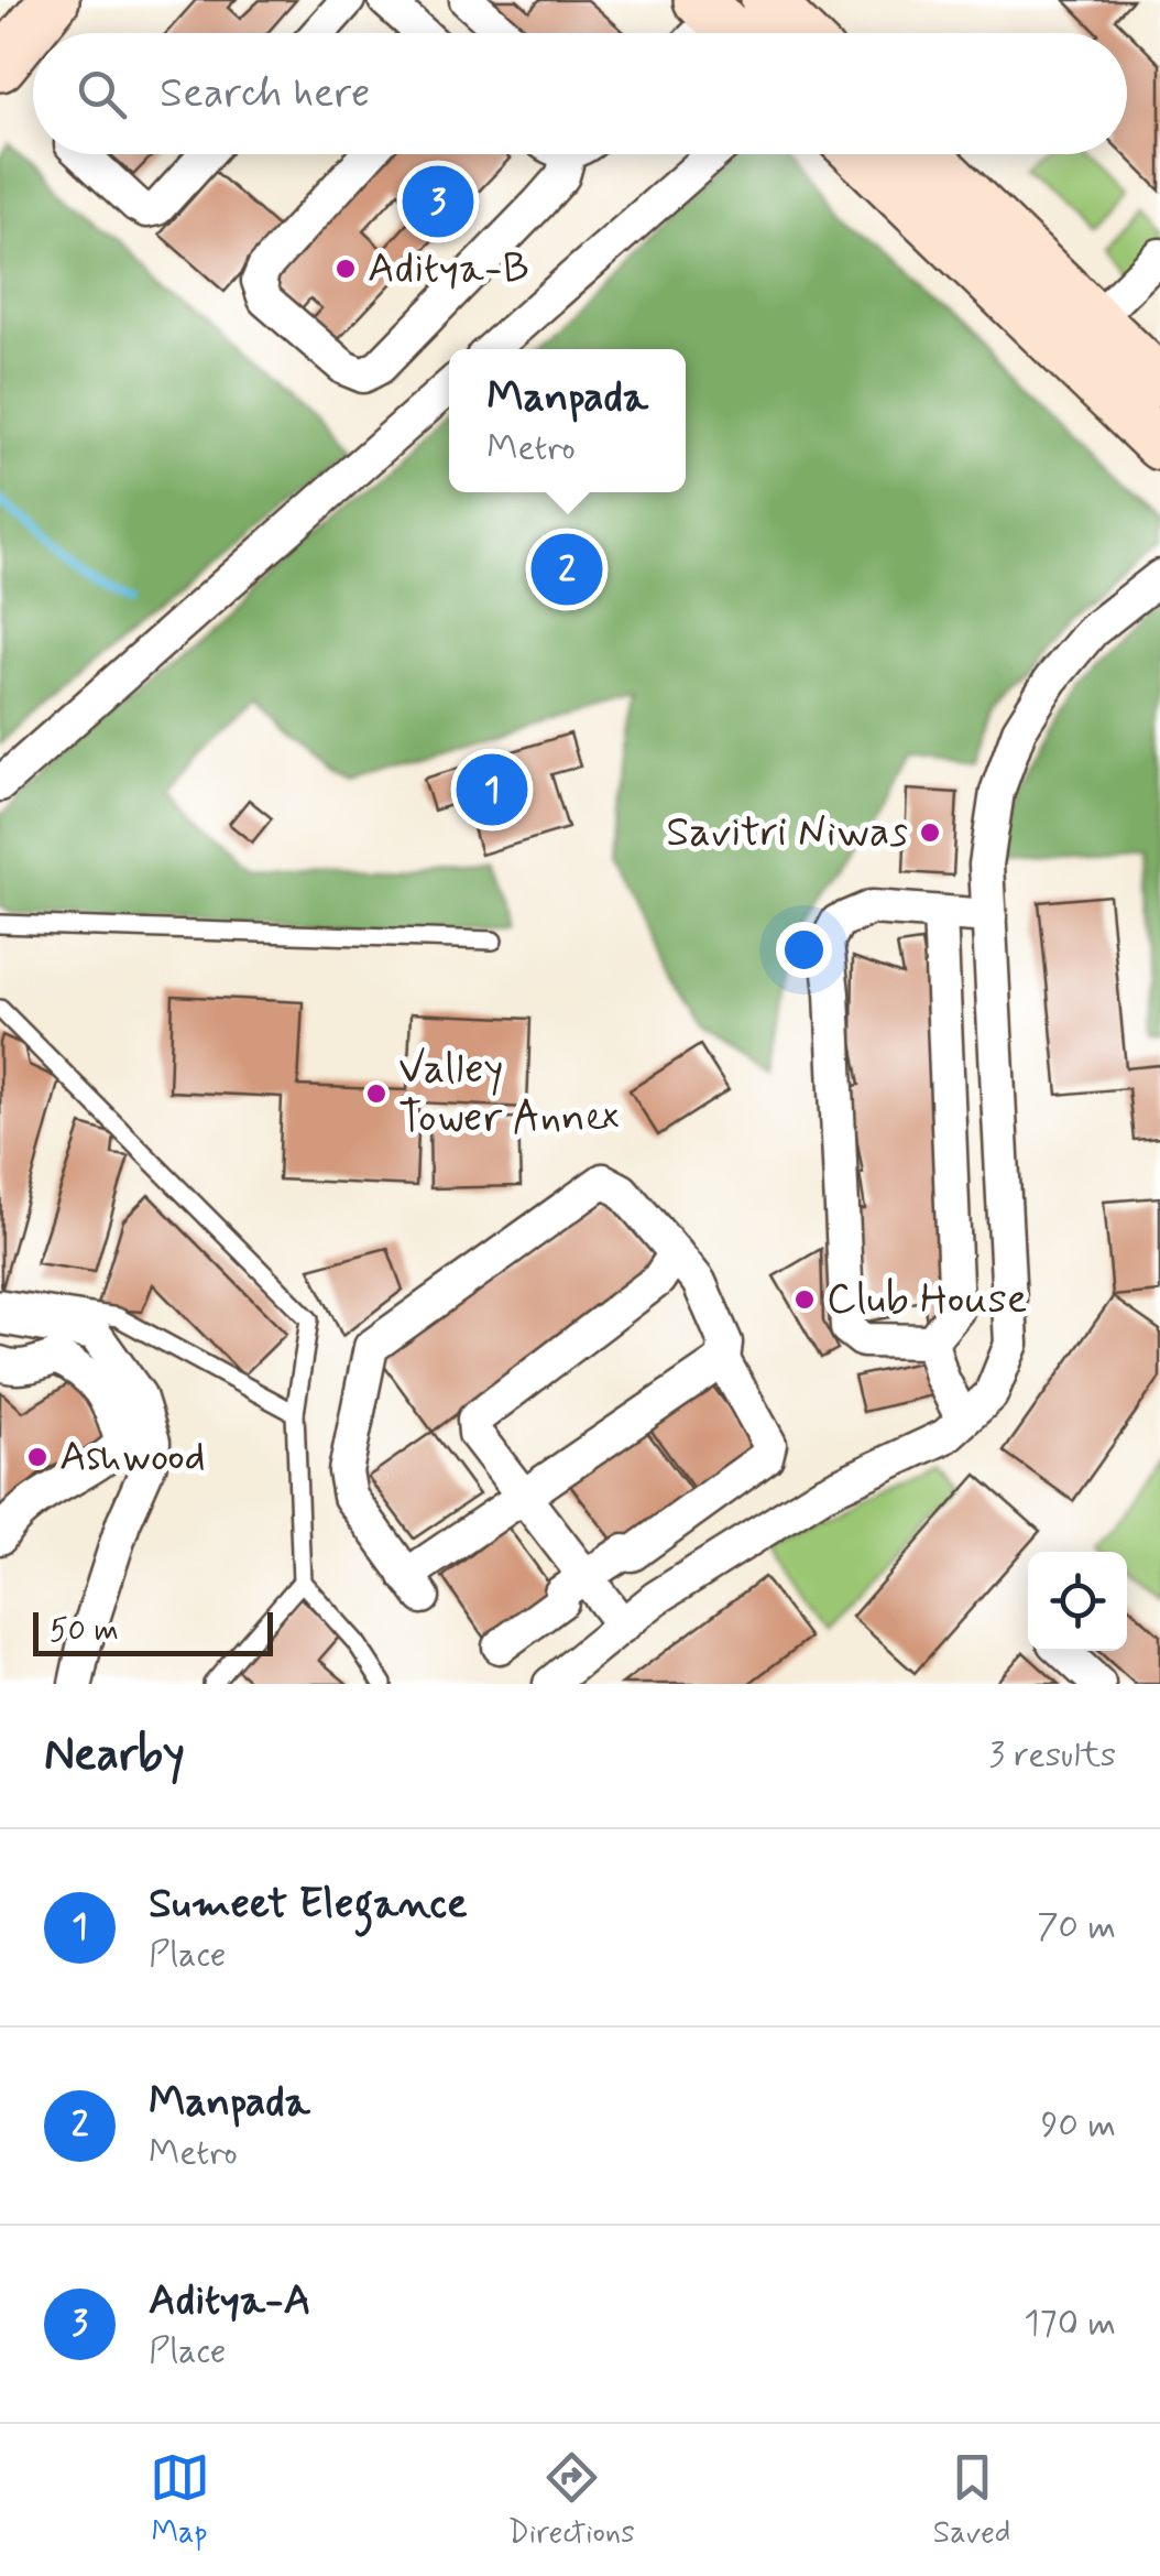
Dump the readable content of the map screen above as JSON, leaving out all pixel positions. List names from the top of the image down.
{
  "places": [
    "Aditya-B",
    "Savitri Niwas",
    "Valley Tower Annex",
    "Club House",
    "Ashwood"
  ],
  "scale_bar": "50 m",
  "page": {
    "search": "Search here",
    "pins": ["3", "2", "1"],
    "popup": ["Manpada", "Metro"],
    "scale": "50 m",
    "heading": ["Nearby", "3 results"],
    "list": [
      {
        "mark": "1",
        "name": "Sumeet Elegance",
        "note": "Place",
        "value": "70 m"
      },
      {
        "mark": "2",
        "name": "Manpada",
        "note": "Metro",
        "value": "90 m"
      },
      {
        "mark": "3",
        "name": "Aditya-A",
        "note": "Place",
        "value": "170 m"
      }
    ],
    "nav": ["Map", "Directions", "Saved"]
  }
}
